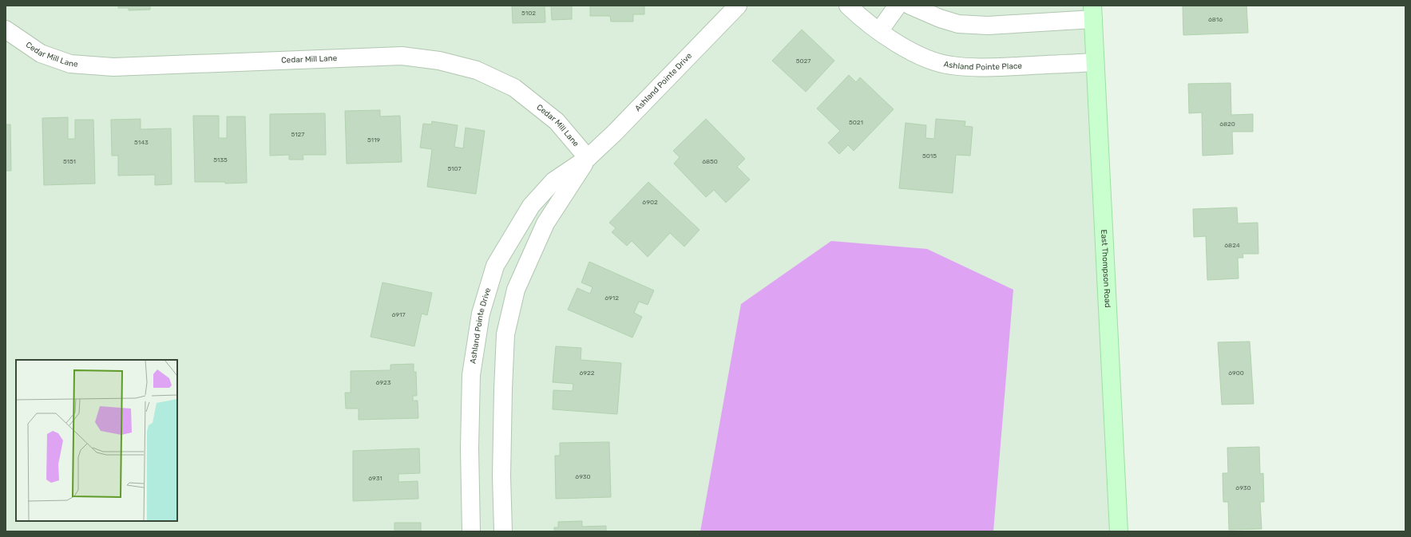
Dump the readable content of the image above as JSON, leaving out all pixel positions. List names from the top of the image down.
{
  "streets": {
    "main road": ["East Thompson Road"],
    "street": ["Cedar Mill Lane", "Ashland Pointe Place", "Ashland Pointe Drive"]
  },
  "crossings": [
    ["Cedar Mill Lane", "Ashland Pointe Drive"],
    ["Ashland Pointe Place", "East Thompson Road"]
  ],
  "house_numbers": [
    "5102",
    "6816",
    "5027",
    "5021",
    "6820",
    "5127",
    "5119",
    "5143",
    "5015",
    "5135",
    "5151",
    "6850",
    "5107",
    "6902",
    "6824",
    "6912",
    "6917",
    "6922",
    "6900",
    "6923",
    "6930",
    "6931",
    "6930"
  ]
}
